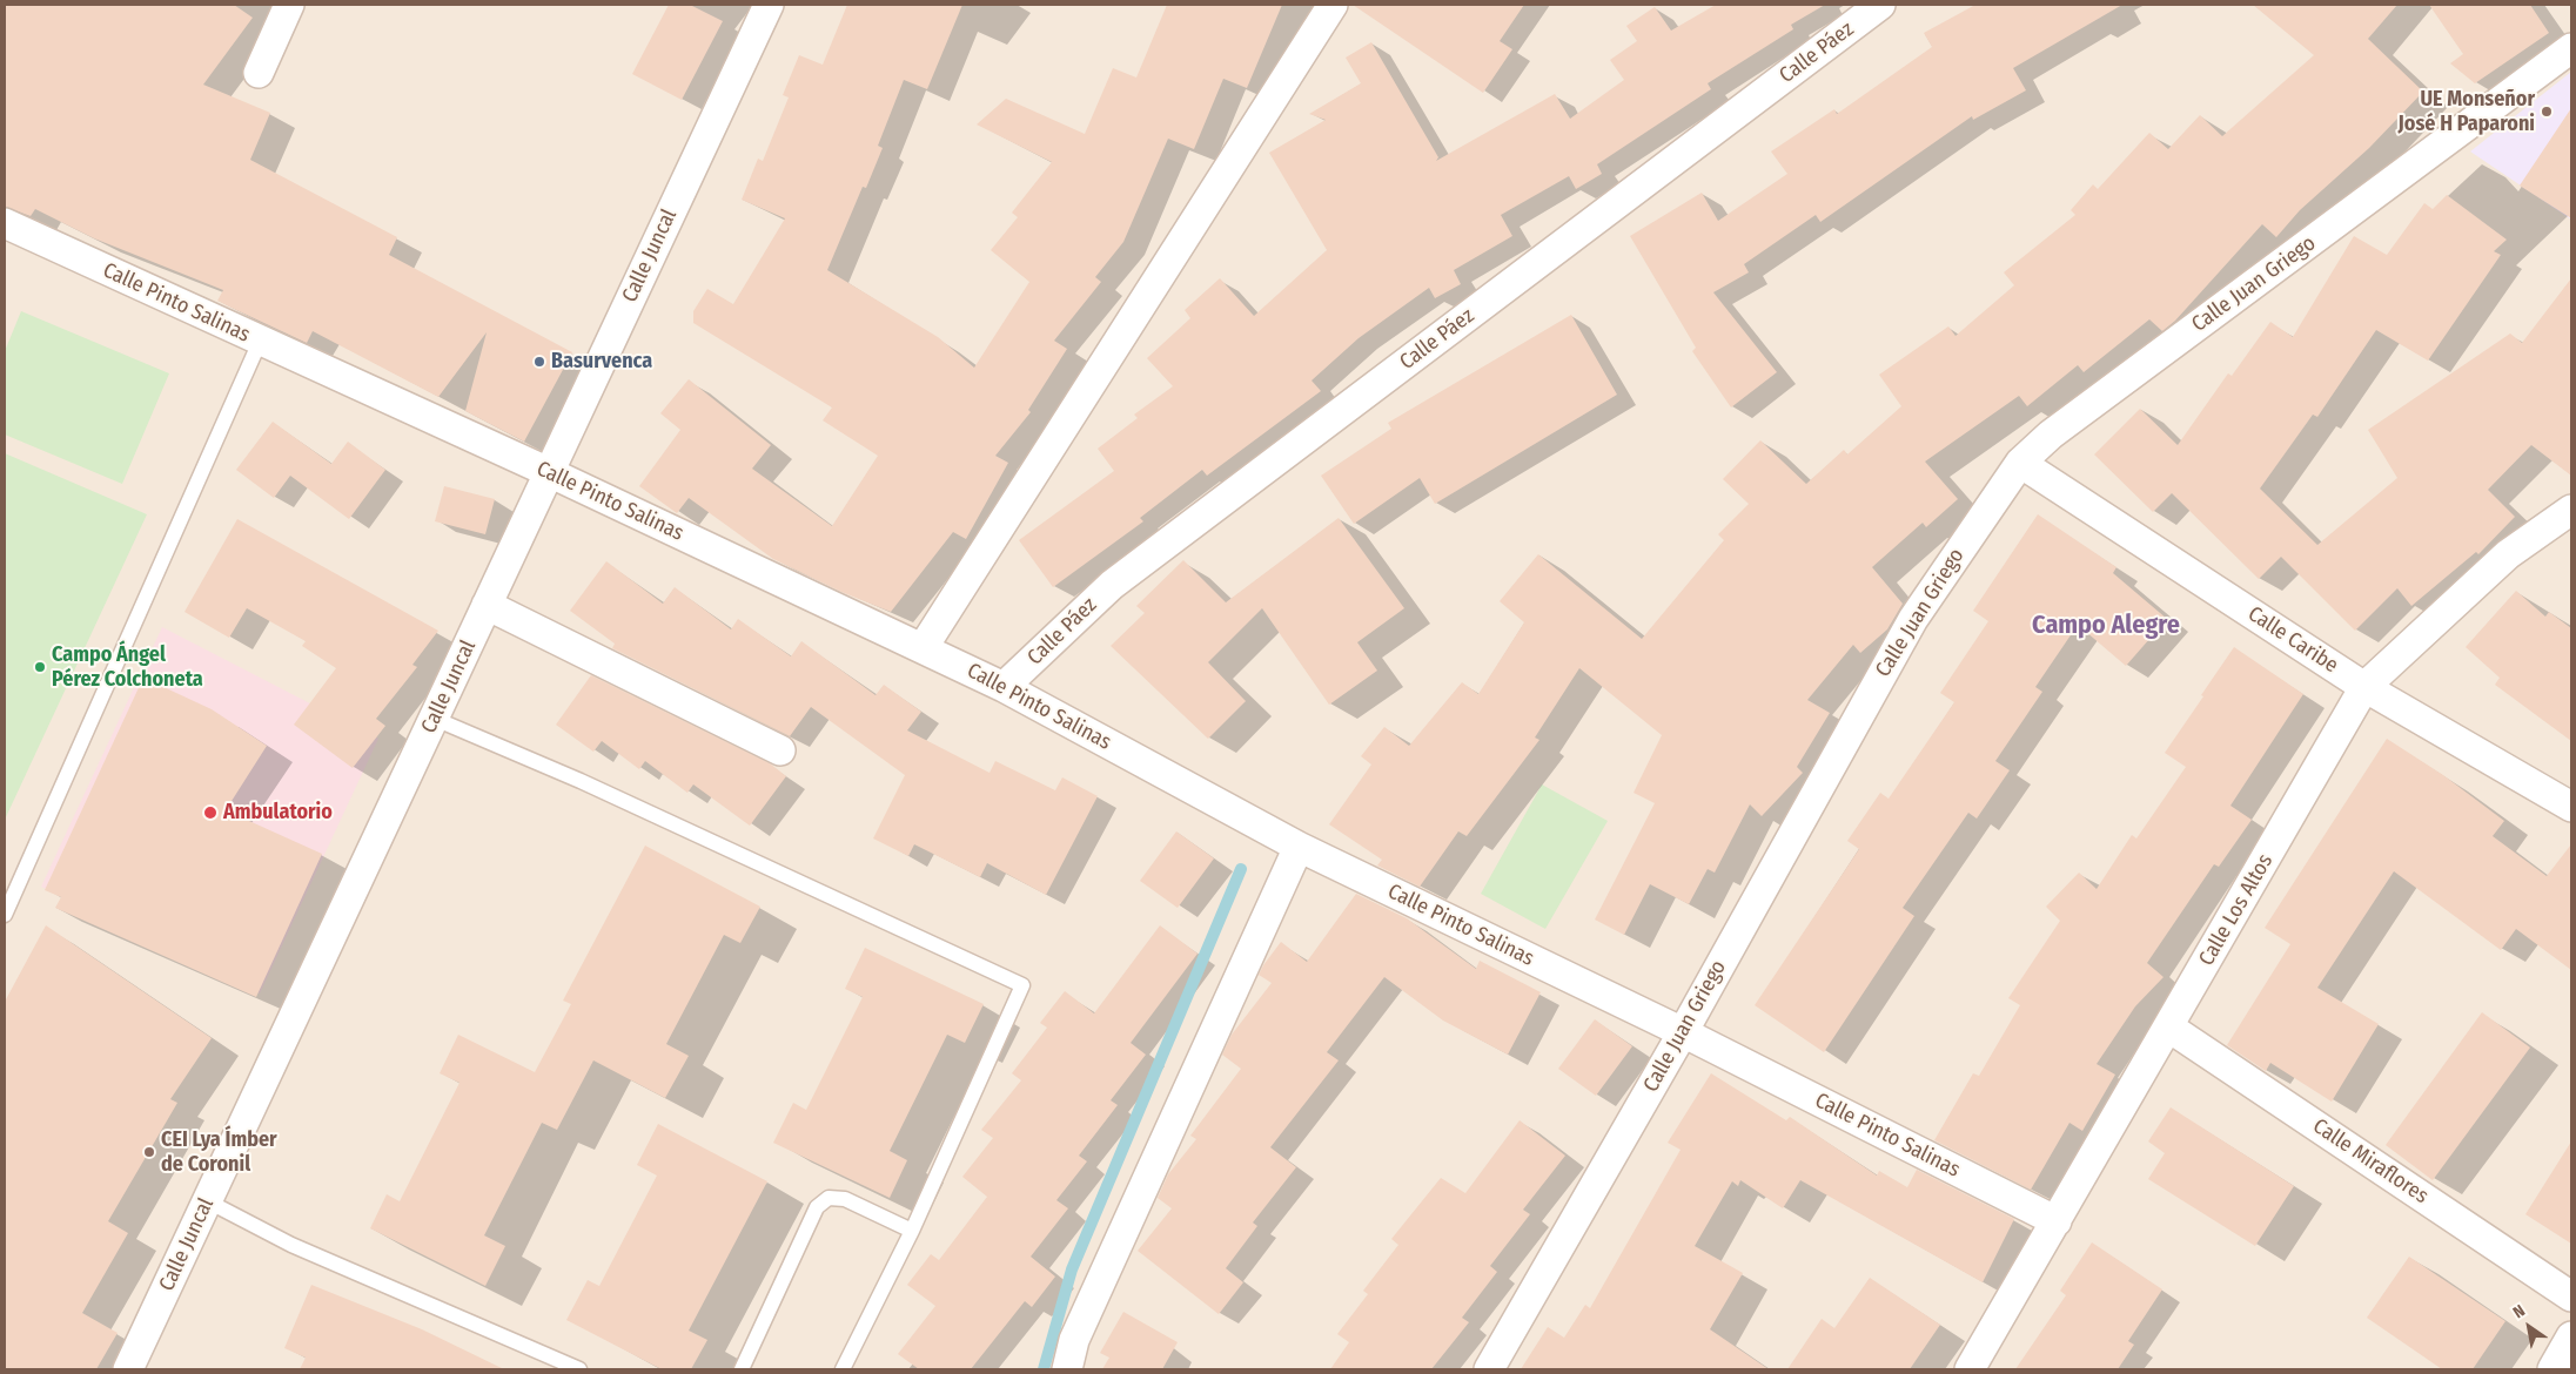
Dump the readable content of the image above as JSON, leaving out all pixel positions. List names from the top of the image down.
{
  "streets": {
    "street": [
      "Calle Páez",
      "Calle Juncal",
      "Calle Juan Griego",
      "Calle Pinto Salinas",
      "Calle Caribe",
      "Calle Los Altos",
      "Calle Miraflores"
    ]
  },
  "crossings": [
    ["Calle Páez", "Calle Pinto Salinas"],
    ["Calle Juncal", "Calle Pinto Salinas"],
    ["Calle Juan Griego", "Calle Pinto Salinas"],
    ["Calle Juan Griego", "Calle Caribe"],
    ["Calle Pinto Salinas", "Calle Los Altos"],
    ["Calle Caribe", "Calle Los Altos"],
    ["Calle Los Altos", "Calle Miraflores"]
  ],
  "districts": ["Campo Alegre"],
  "places": [
    "UE Monseñor José H Paparoni",
    "Basurvenca",
    "Campo Ángel Pérez Colchoneta",
    "Ambulatorio",
    "CEI Lya Ímber de Coronil"
  ],
  "north": "top left"
}
